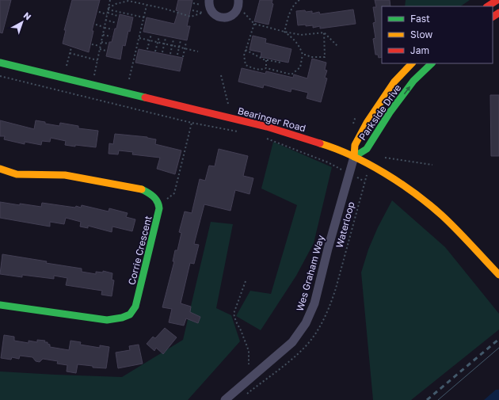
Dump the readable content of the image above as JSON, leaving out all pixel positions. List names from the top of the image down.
{
  "streets": {
    "street": [
      "Parkside Drive",
      "Bearinger Road",
      "Corrie Crescent",
      "Wes Graham Way"
    ],
    "path": ["Waterloop"]
  },
  "crossings": [
    ["Parkside Drive", "Bearinger Road"],
    ["Parkside Drive", "Wes Graham Way"],
    ["Bearinger Road", "Wes Graham Way"]
  ],
  "legend": ["Fast", "Slow", "Jam"],
  "north": "top right"
}
